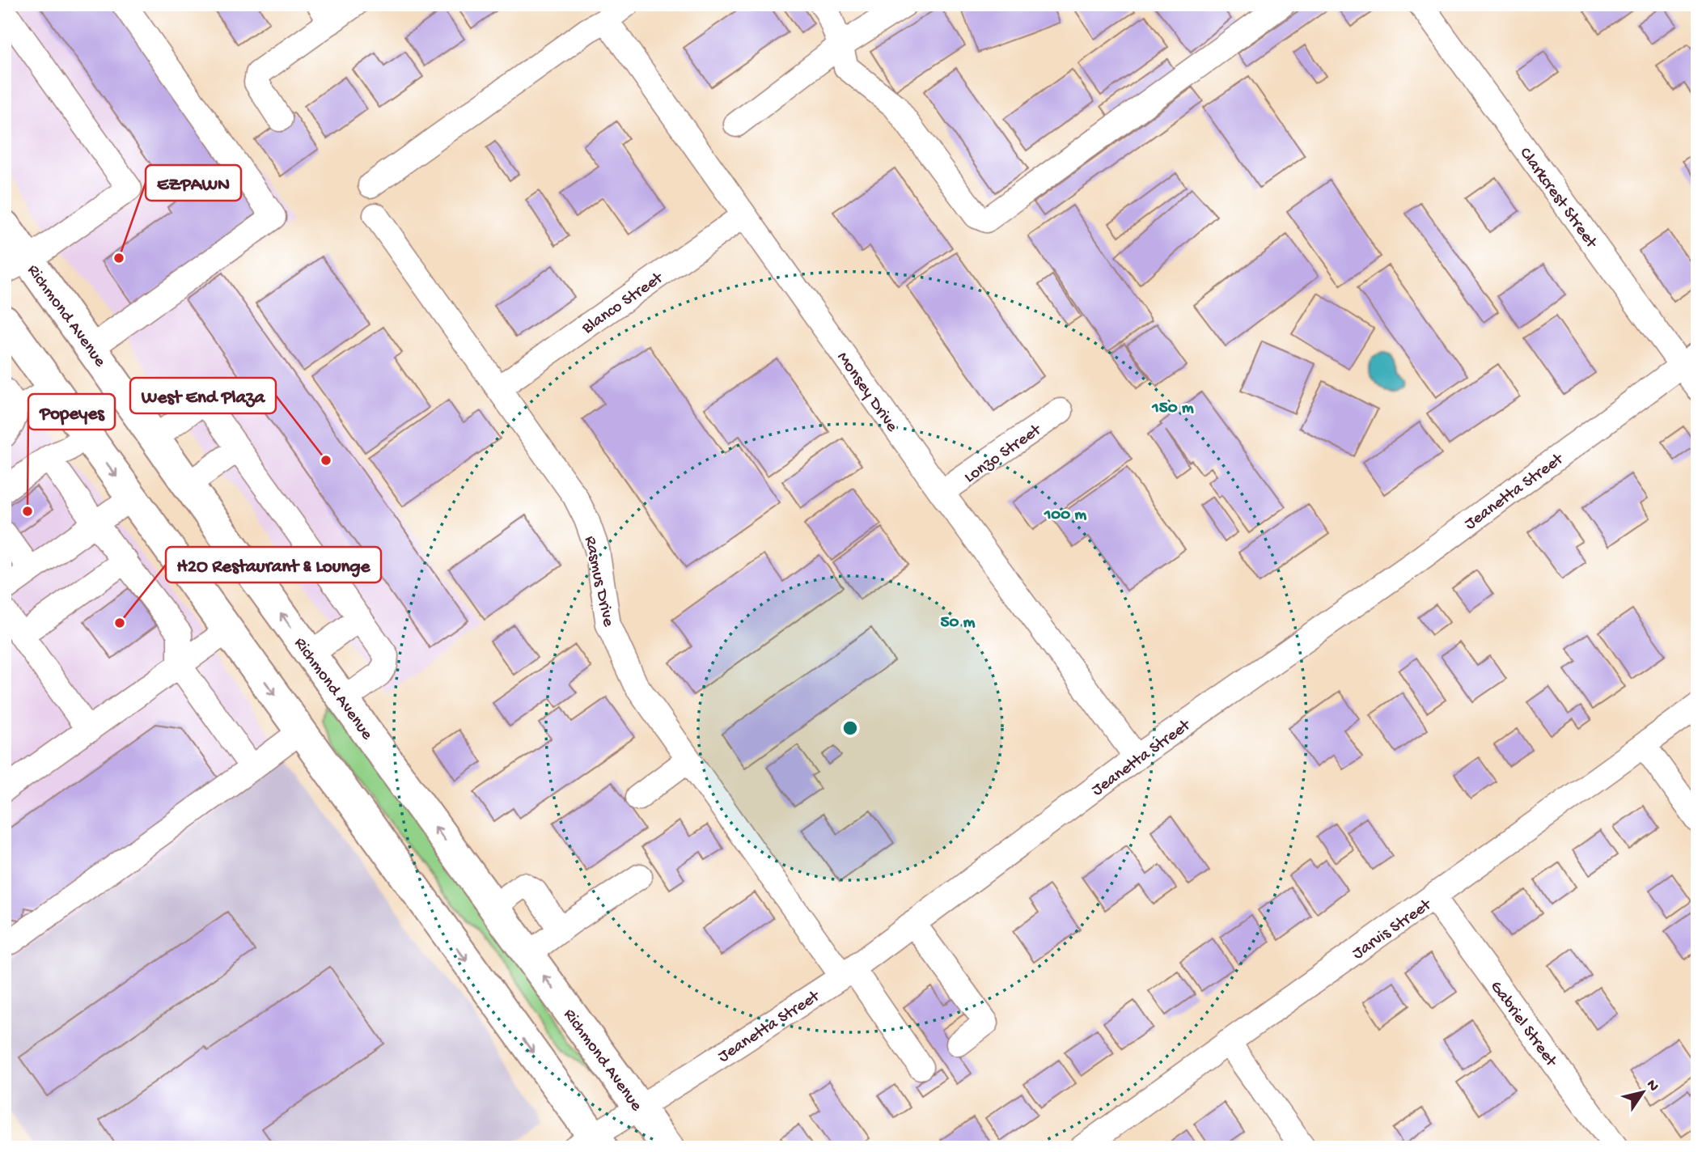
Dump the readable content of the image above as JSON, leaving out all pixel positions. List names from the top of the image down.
{
  "streets": {
    "main road": ["Richmond Avenue"],
    "street": [
      "Clarkcrest Street",
      "Blanco Street",
      "Monsey Drive",
      "Lonzo Street",
      "Jeanetta Street",
      "Rasmus Drive",
      "Jarvis Street",
      "Gabriel Street"
    ]
  },
  "crossings": [
    ["Clarkcrest Street", "Jeanetta Street"],
    ["Blanco Street", "Monsey Drive"],
    ["Blanco Street", "Rasmus Drive"],
    ["Richmond Avenue", "Jeanetta Street"],
    ["Monsey Drive", "Lonzo Street"],
    ["Monsey Drive", "Jeanetta Street"],
    ["Jeanetta Street", "Rasmus Drive"],
    ["Jarvis Street", "Gabriel Street"]
  ],
  "places": [
    "EZPAWN",
    "West End Plaza",
    "Popeyes",
    "H2O Restaurant & Lounge"
  ],
  "north": "top right",
  "rings": ["150 m", "100 m", "50 m"]
}
